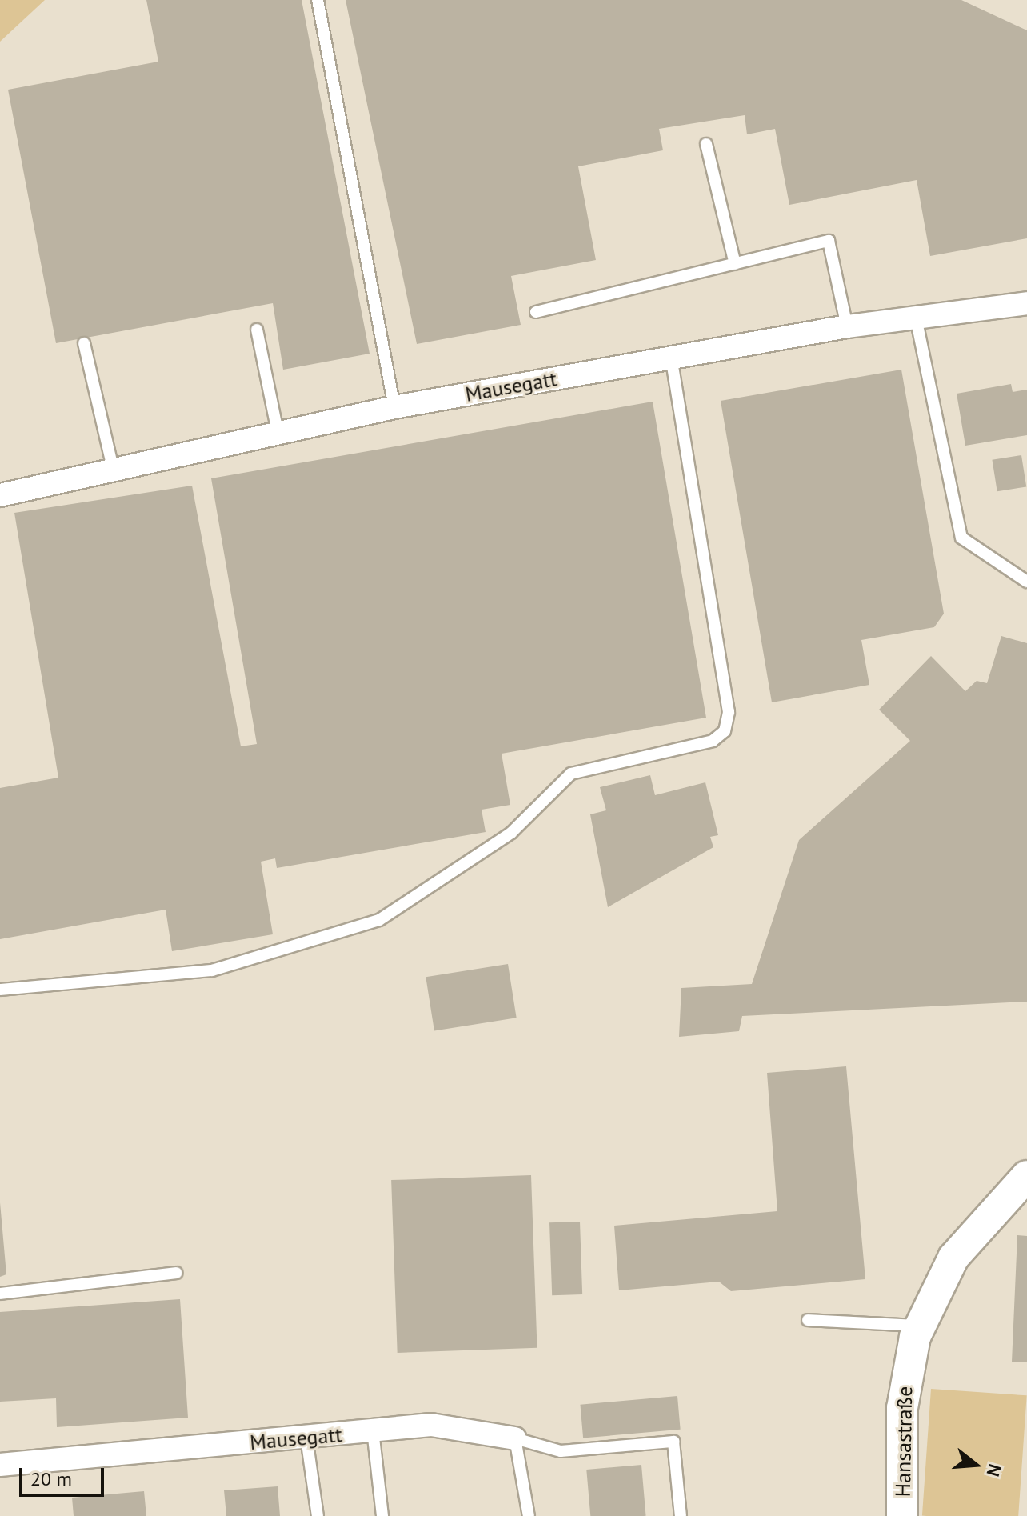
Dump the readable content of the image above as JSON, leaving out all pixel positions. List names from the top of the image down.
{
  "streets": {
    "street": ["Mausegatt", "Hansastraße"]
  },
  "scale_bar": "20 m",
  "north": "right"
}
